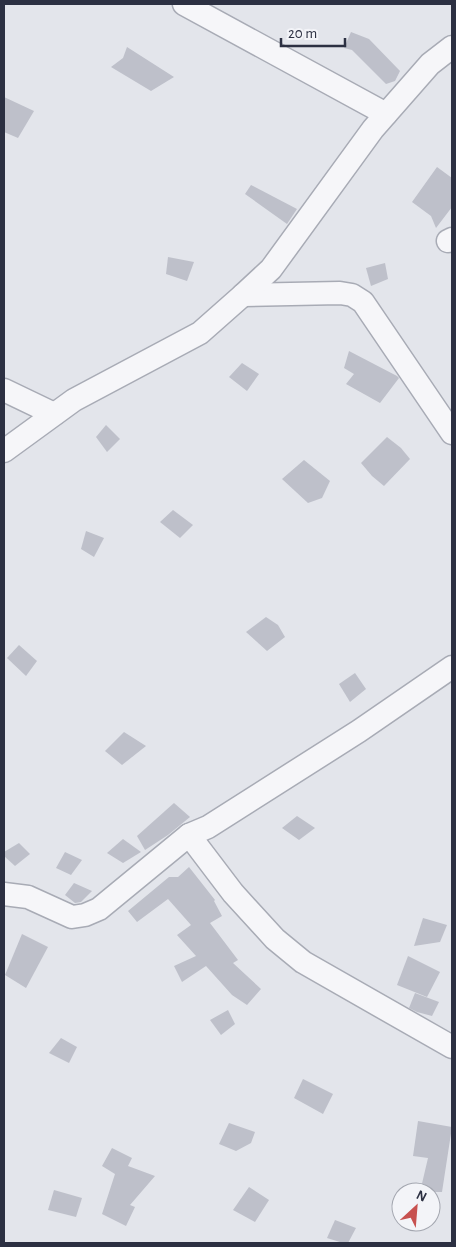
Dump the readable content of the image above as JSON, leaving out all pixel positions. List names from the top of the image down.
{
  "scale_bar": "20 m",
  "north": "top right"
}
